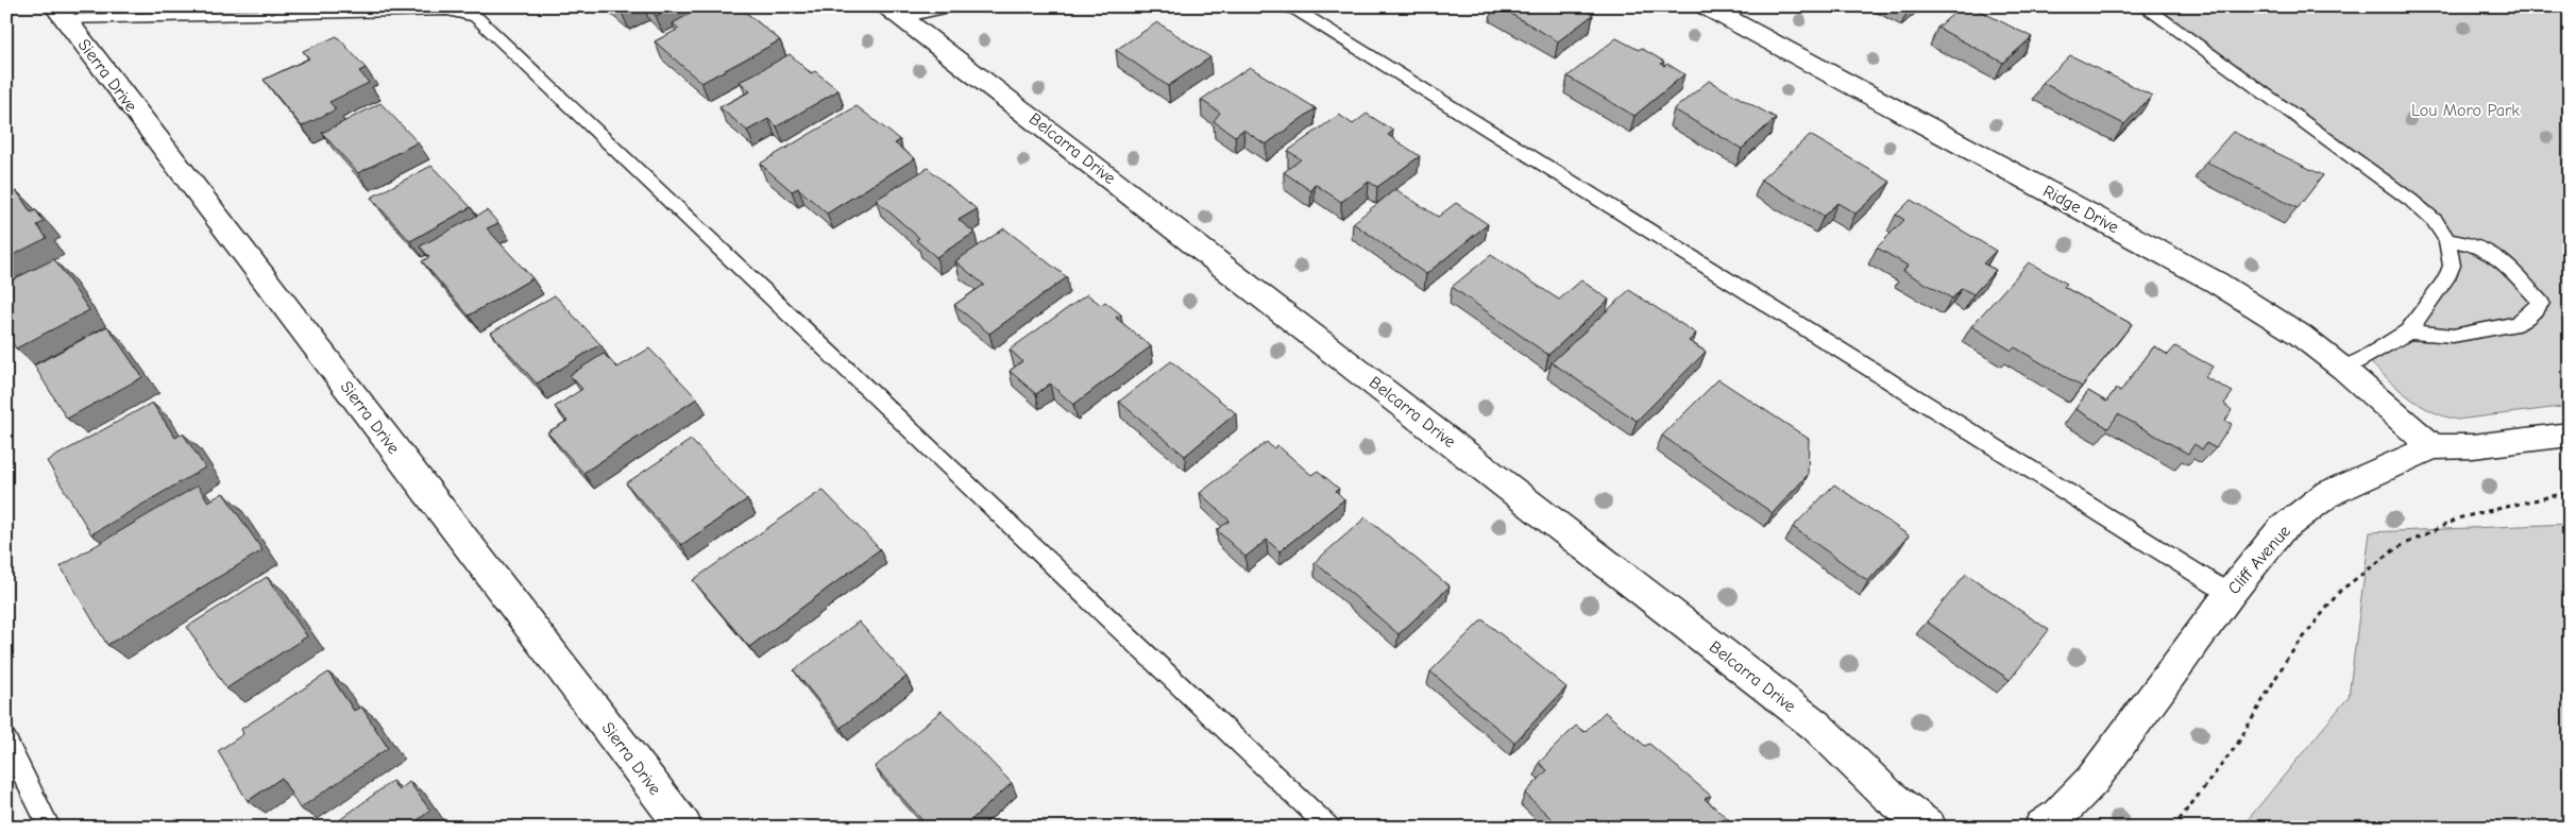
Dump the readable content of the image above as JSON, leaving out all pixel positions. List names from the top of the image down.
{
  "streets": {
    "street": [
      "Sierra Drive",
      "Belcarra Drive",
      "Ridge Drive",
      "Cliff Avenue"
    ]
  },
  "crossings": [
    ["Ridge Drive", "Cliff Avenue"]
  ],
  "parks": ["Lou Moro Park"]
}
